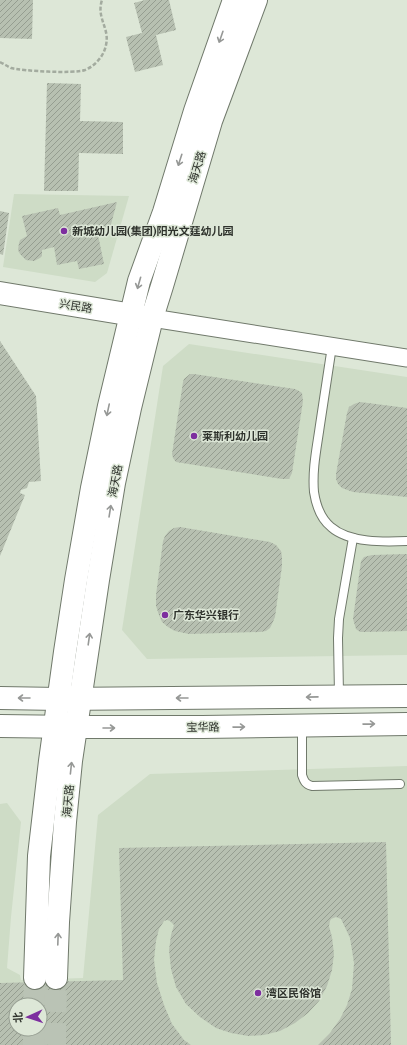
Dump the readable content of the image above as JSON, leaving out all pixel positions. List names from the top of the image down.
{
  "streets": {
    "main road": ["海天路", "兴民路", "宝华路"]
  },
  "crossings": [
    ["海天路", "兴民路"],
    ["海天路", "宝华路"]
  ],
  "places": [
    "新城幼儿园(集团)阳光文莛幼儿园",
    "莱斯利幼儿园",
    "广东华兴银行",
    "湾区民俗馆"
  ],
  "north": "left"
}
